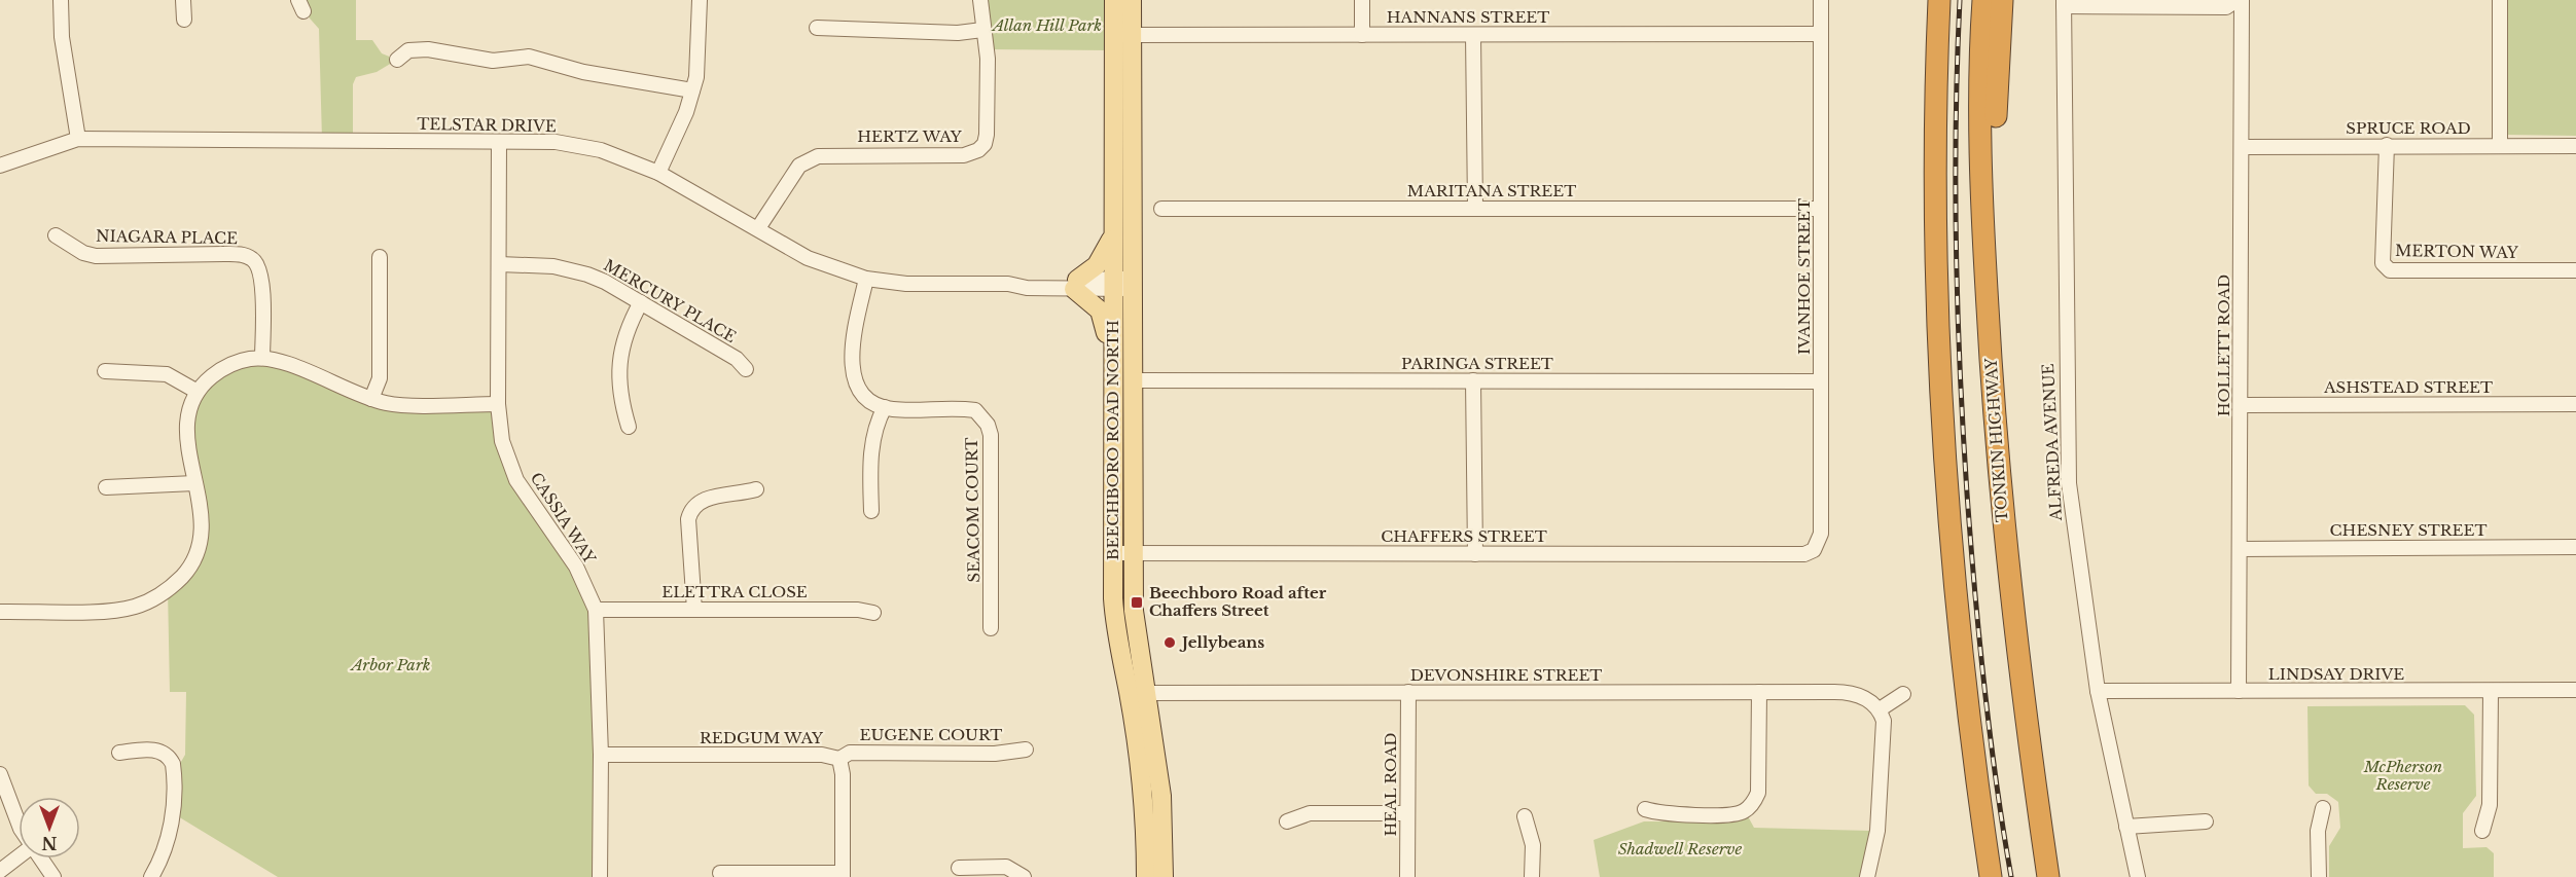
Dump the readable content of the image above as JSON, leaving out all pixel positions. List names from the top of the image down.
{
  "streets": {
    "highway": ["TONKIN HIGHWAY"],
    "main road": ["BEECHBORO ROAD NORTH"],
    "street": [
      "HANNANS STREET",
      "TELSTAR DRIVE",
      "SPRUCE ROAD",
      "HERTZ WAY",
      "MARITANA STREET",
      "NIAGARA PLACE",
      "MERTON WAY",
      "IVANHOE STREET",
      "MERCURY PLACE",
      "HOLLETT ROAD",
      "PARINGA STREET",
      "ASHSTEAD STREET",
      "ALFREDA AVENUE",
      "SEACOM COURT",
      "CASSIA WAY",
      "CHESNEY STREET",
      "CHAFFERS STREET",
      "ELETTRA CLOSE",
      "LINDSAY DRIVE",
      "DEVONSHIRE STREET",
      "EUGENE COURT",
      "REDGUM WAY",
      "HEAL ROAD"
    ]
  },
  "crossings": [
    ["HANNANS STREET", "IVANHOE STREET"],
    ["HANNANS STREET", "BEECHBORO ROAD NORTH"],
    ["TELSTAR DRIVE", "HERTZ WAY"],
    ["TELSTAR DRIVE", "BEECHBORO ROAD NORTH"],
    ["TELSTAR DRIVE", "CASSIA WAY"],
    ["SPRUCE ROAD", "MERTON WAY"],
    ["SPRUCE ROAD", "HOLLETT ROAD"],
    ["MARITANA STREET", "IVANHOE STREET"],
    ["IVANHOE STREET", "PARINGA STREET"],
    ["IVANHOE STREET", "CHAFFERS STREET"],
    ["MERCURY PLACE", "CASSIA WAY"],
    ["HOLLETT ROAD", "ASHSTEAD STREET"],
    ["HOLLETT ROAD", "CHESNEY STREET"],
    ["HOLLETT ROAD", "LINDSAY DRIVE"],
    ["PARINGA STREET", "BEECHBORO ROAD NORTH"],
    ["BEECHBORO ROAD NORTH", "CHAFFERS STREET"],
    ["BEECHBORO ROAD NORTH", "DEVONSHIRE STREET"],
    ["ALFREDA AVENUE", "LINDSAY DRIVE"],
    ["CASSIA WAY", "ELETTRA CLOSE"],
    ["CASSIA WAY", "REDGUM WAY"],
    ["DEVONSHIRE STREET", "HEAL ROAD"],
    ["EUGENE COURT", "REDGUM WAY"]
  ],
  "parks": [
    "Allan Hill Park",
    "Arbor Park",
    "McPherson Reserve",
    "Shadwell Reserve"
  ],
  "places": {
    "transit": ["Beechboro Road after Chaffers Street"],
    "other": ["Jellybeans"]
  },
  "north": "bottom"
}
